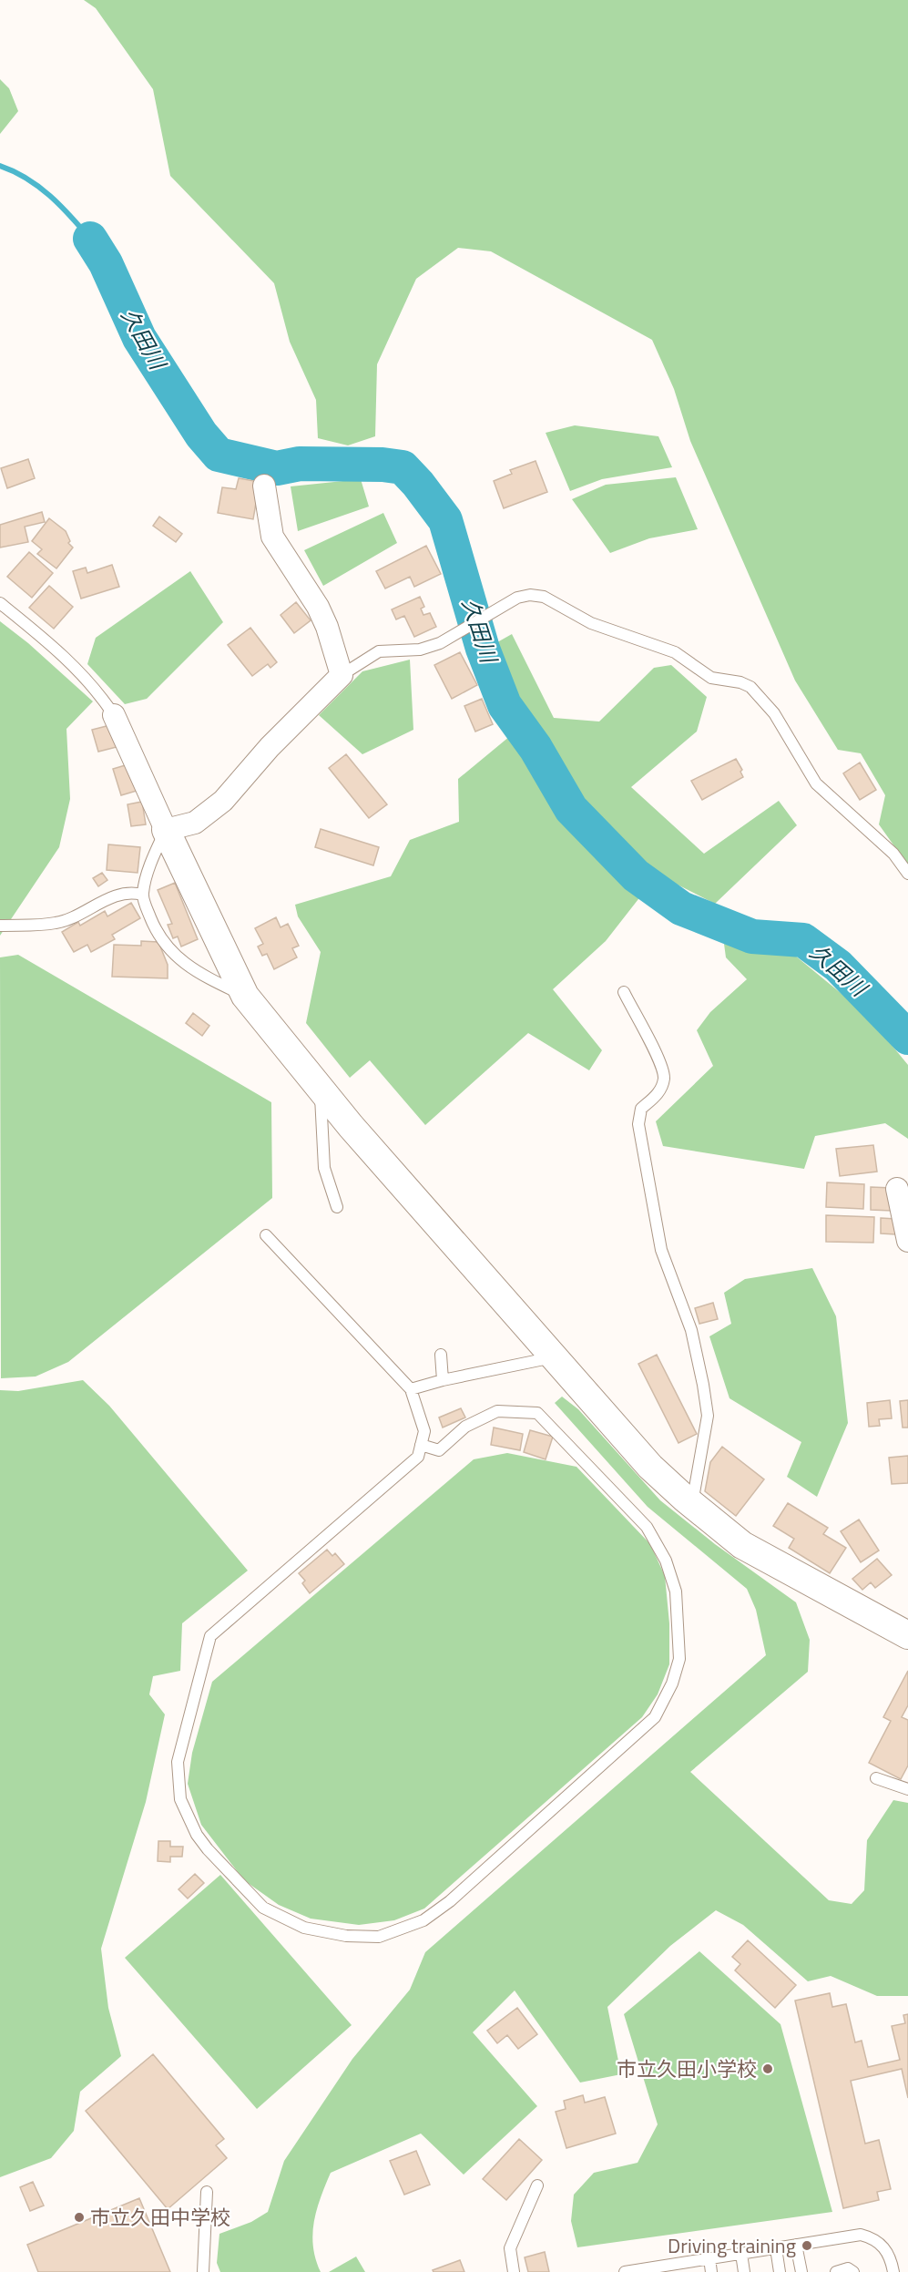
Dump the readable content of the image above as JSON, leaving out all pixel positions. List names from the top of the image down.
{
  "water": ["久田川"],
  "places": ["市立久田小学校", "市立久田中学校", "Driving training"]
}
